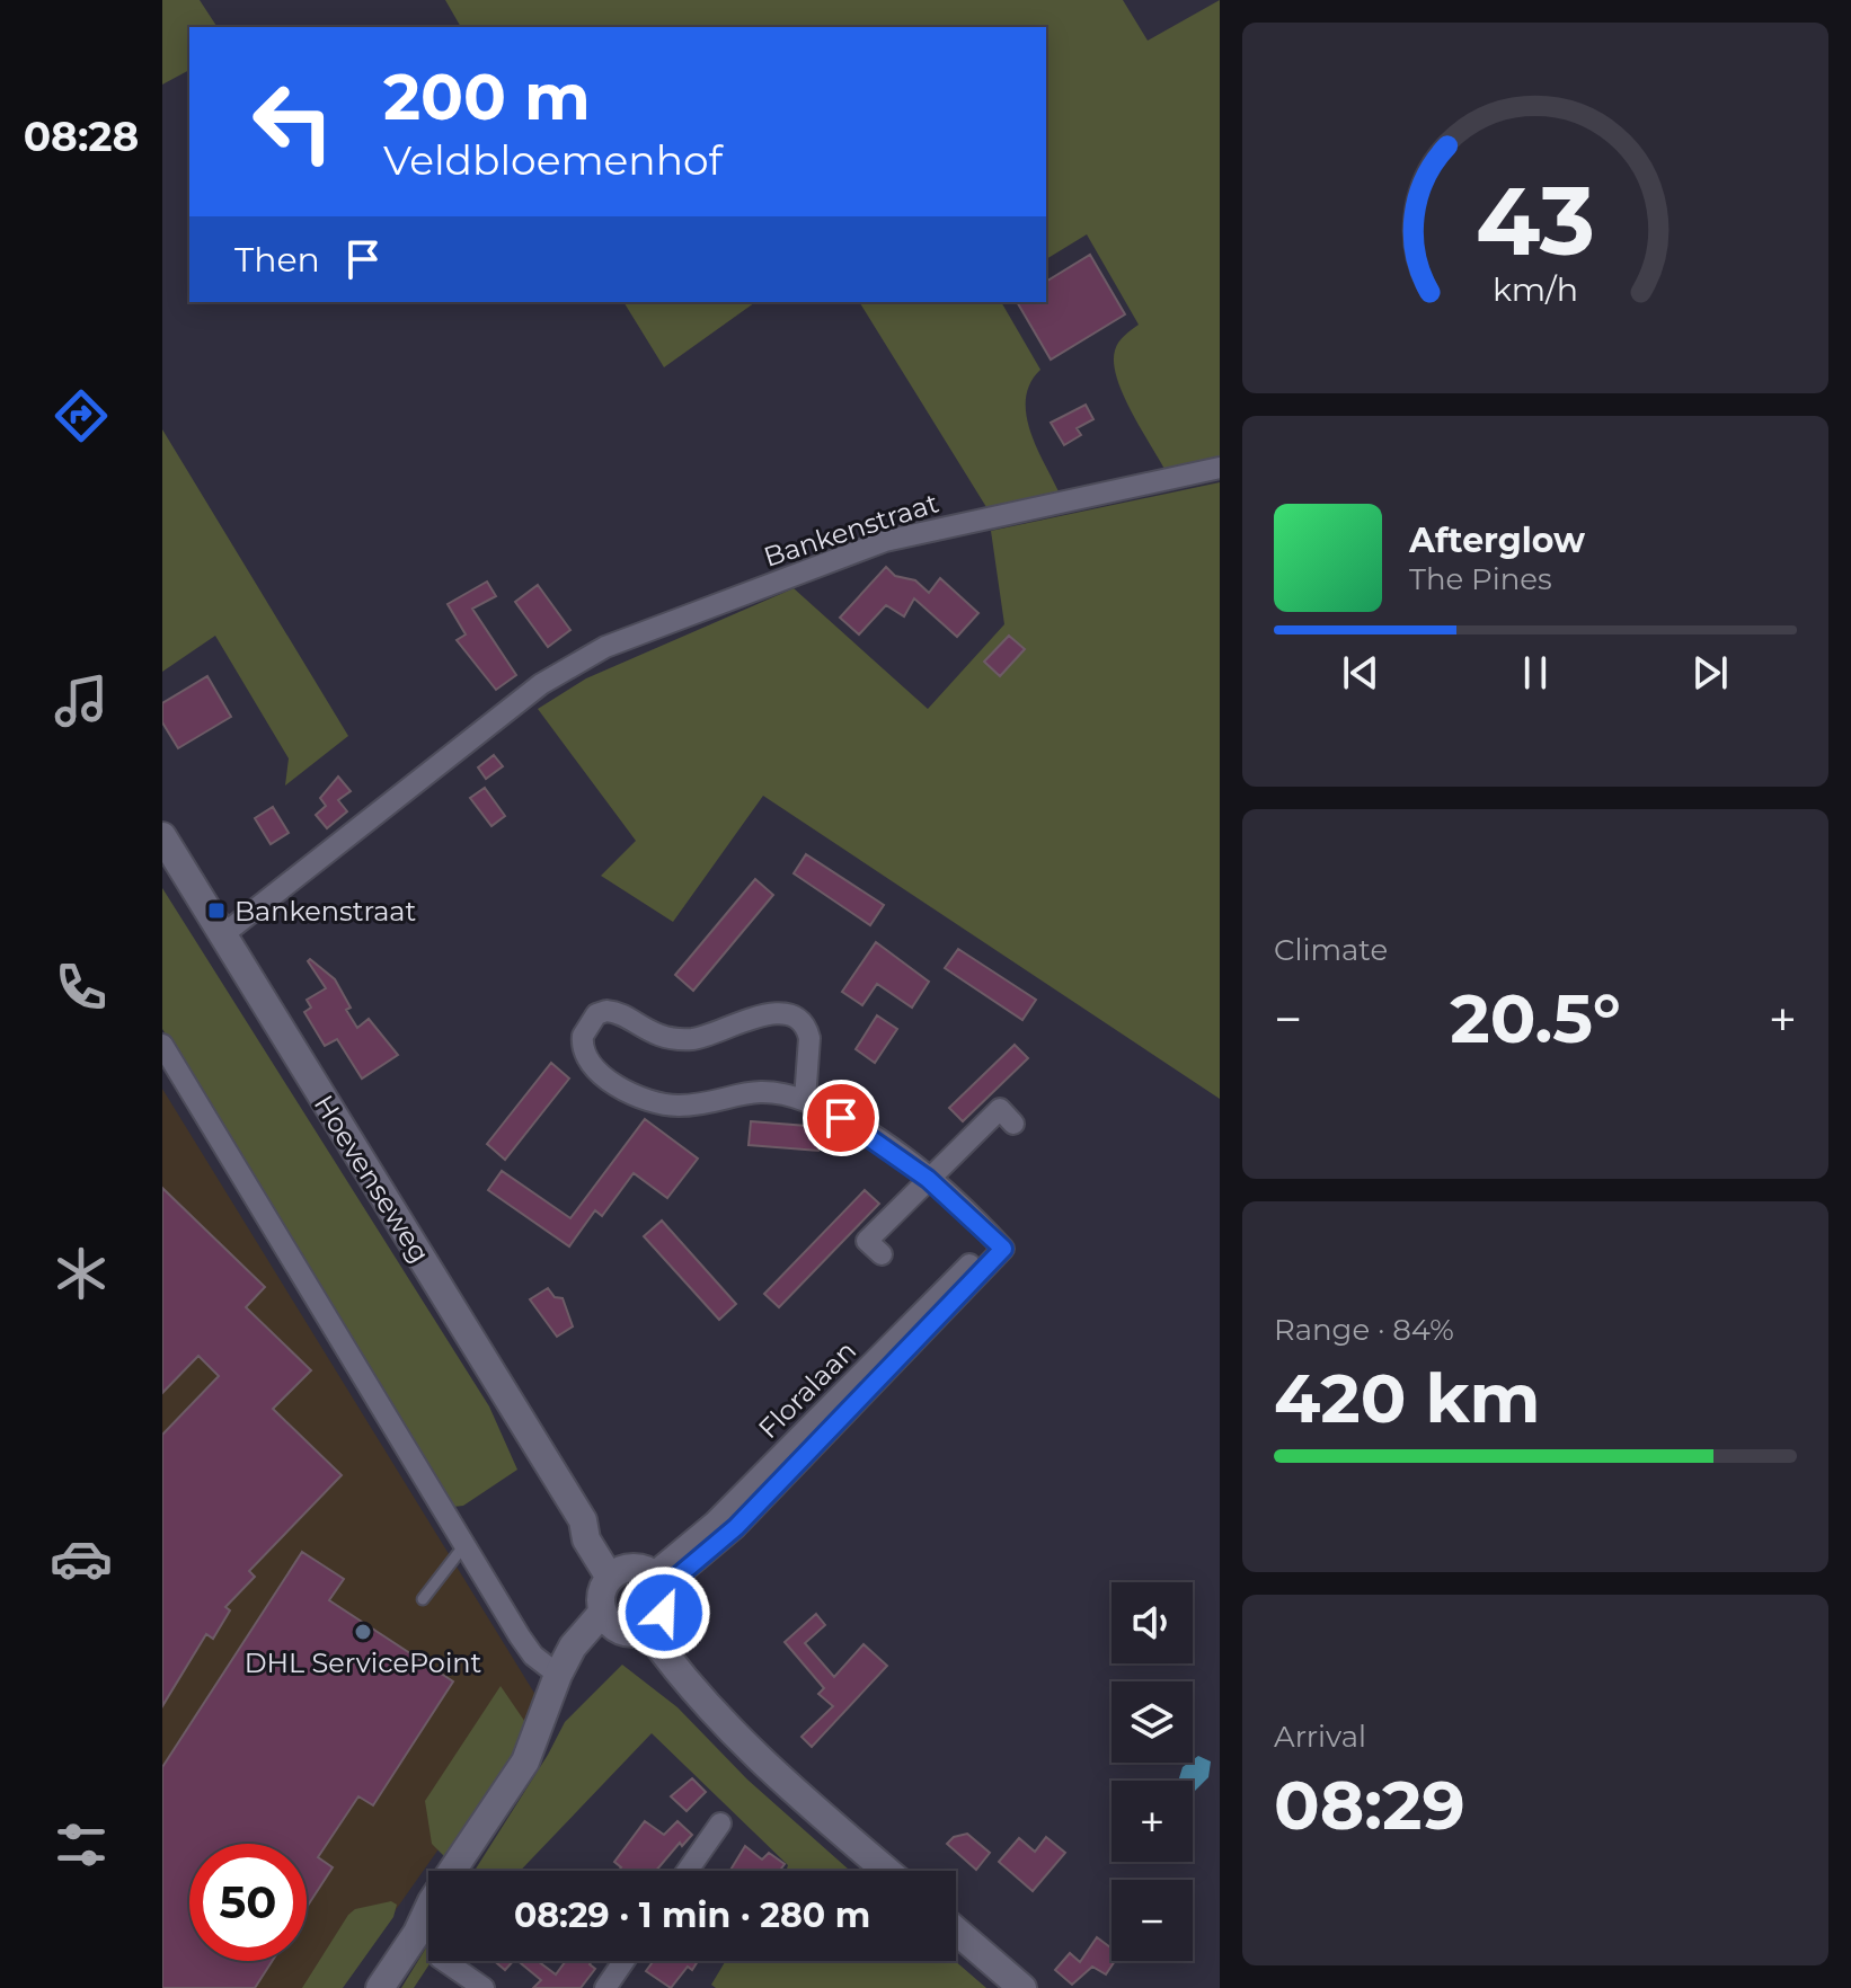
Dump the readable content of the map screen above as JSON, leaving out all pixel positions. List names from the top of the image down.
{
  "streets": {
    "main road": ["Hoevenseweg"],
    "street": ["Bankenstraat", "Floralaan"]
  },
  "crossings": [
    ["Bankenstraat", "Hoevenseweg"],
    ["Hoevenseweg", "Floralaan"]
  ],
  "places": {
    "transit": ["Bankenstraat"],
    "other": ["DHL ServicePoint"]
  },
  "page": {
    "tabs": "08:28",
    "turn": ["200 m", "Veldbloemenhof"],
    "then": "Then",
    "song": ["Afterglow", "The Pines"],
    "tile": [
      "Climate",
      ["Range · 84%", "420 km"],
      ["Arrival", "08:29"]
    ],
    "heat": ["−", "20.5°", "+"],
    "map_buttons": ["+", "−"],
    "limit": "50",
    "trip": "08:29 · 1 min · 280 m",
    "gauge": ["43", "km/h"]
  }
}
